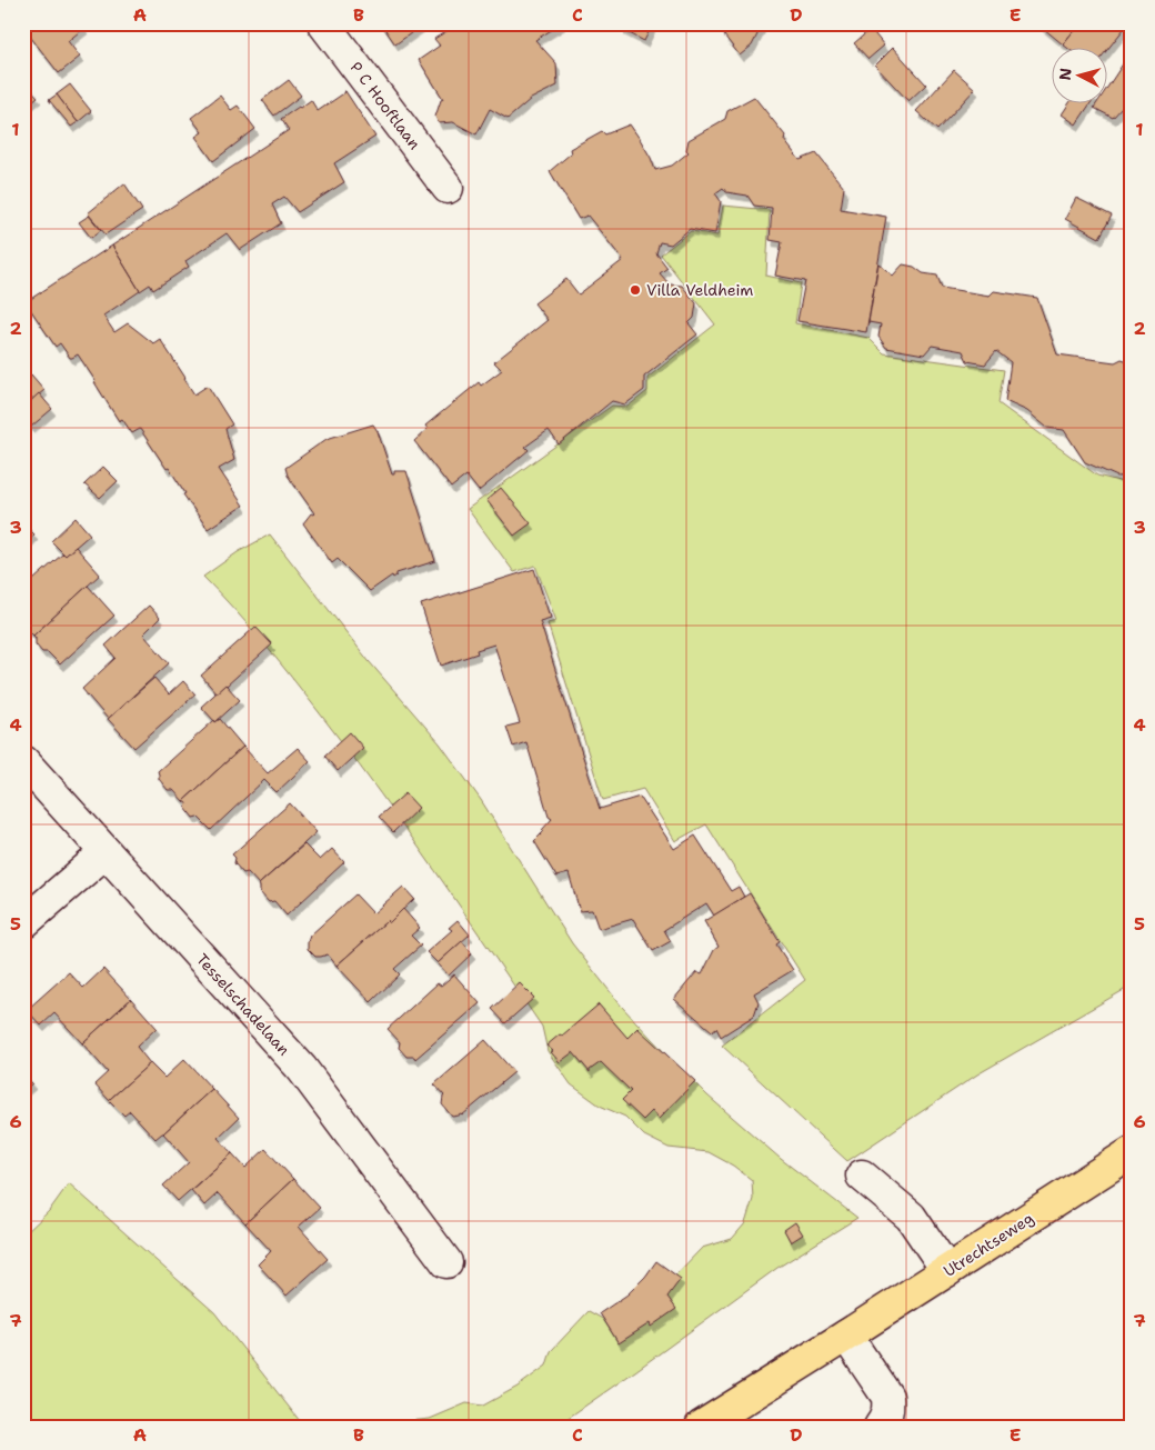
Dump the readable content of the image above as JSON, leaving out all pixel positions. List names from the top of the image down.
{
  "streets": {
    "main road": ["Utrechtseweg"],
    "street": ["P C Hooftlaan", "Tesselschadelaan"]
  },
  "places": ["Villa Veldheim"],
  "north": "left",
  "grid": {
    "columns": [
      "A",
      "B",
      "C",
      "D",
      "E"
    ],
    "rows": [
      "1",
      "2",
      "3",
      "4",
      "5",
      "6",
      "7"
    ]
  }
}
